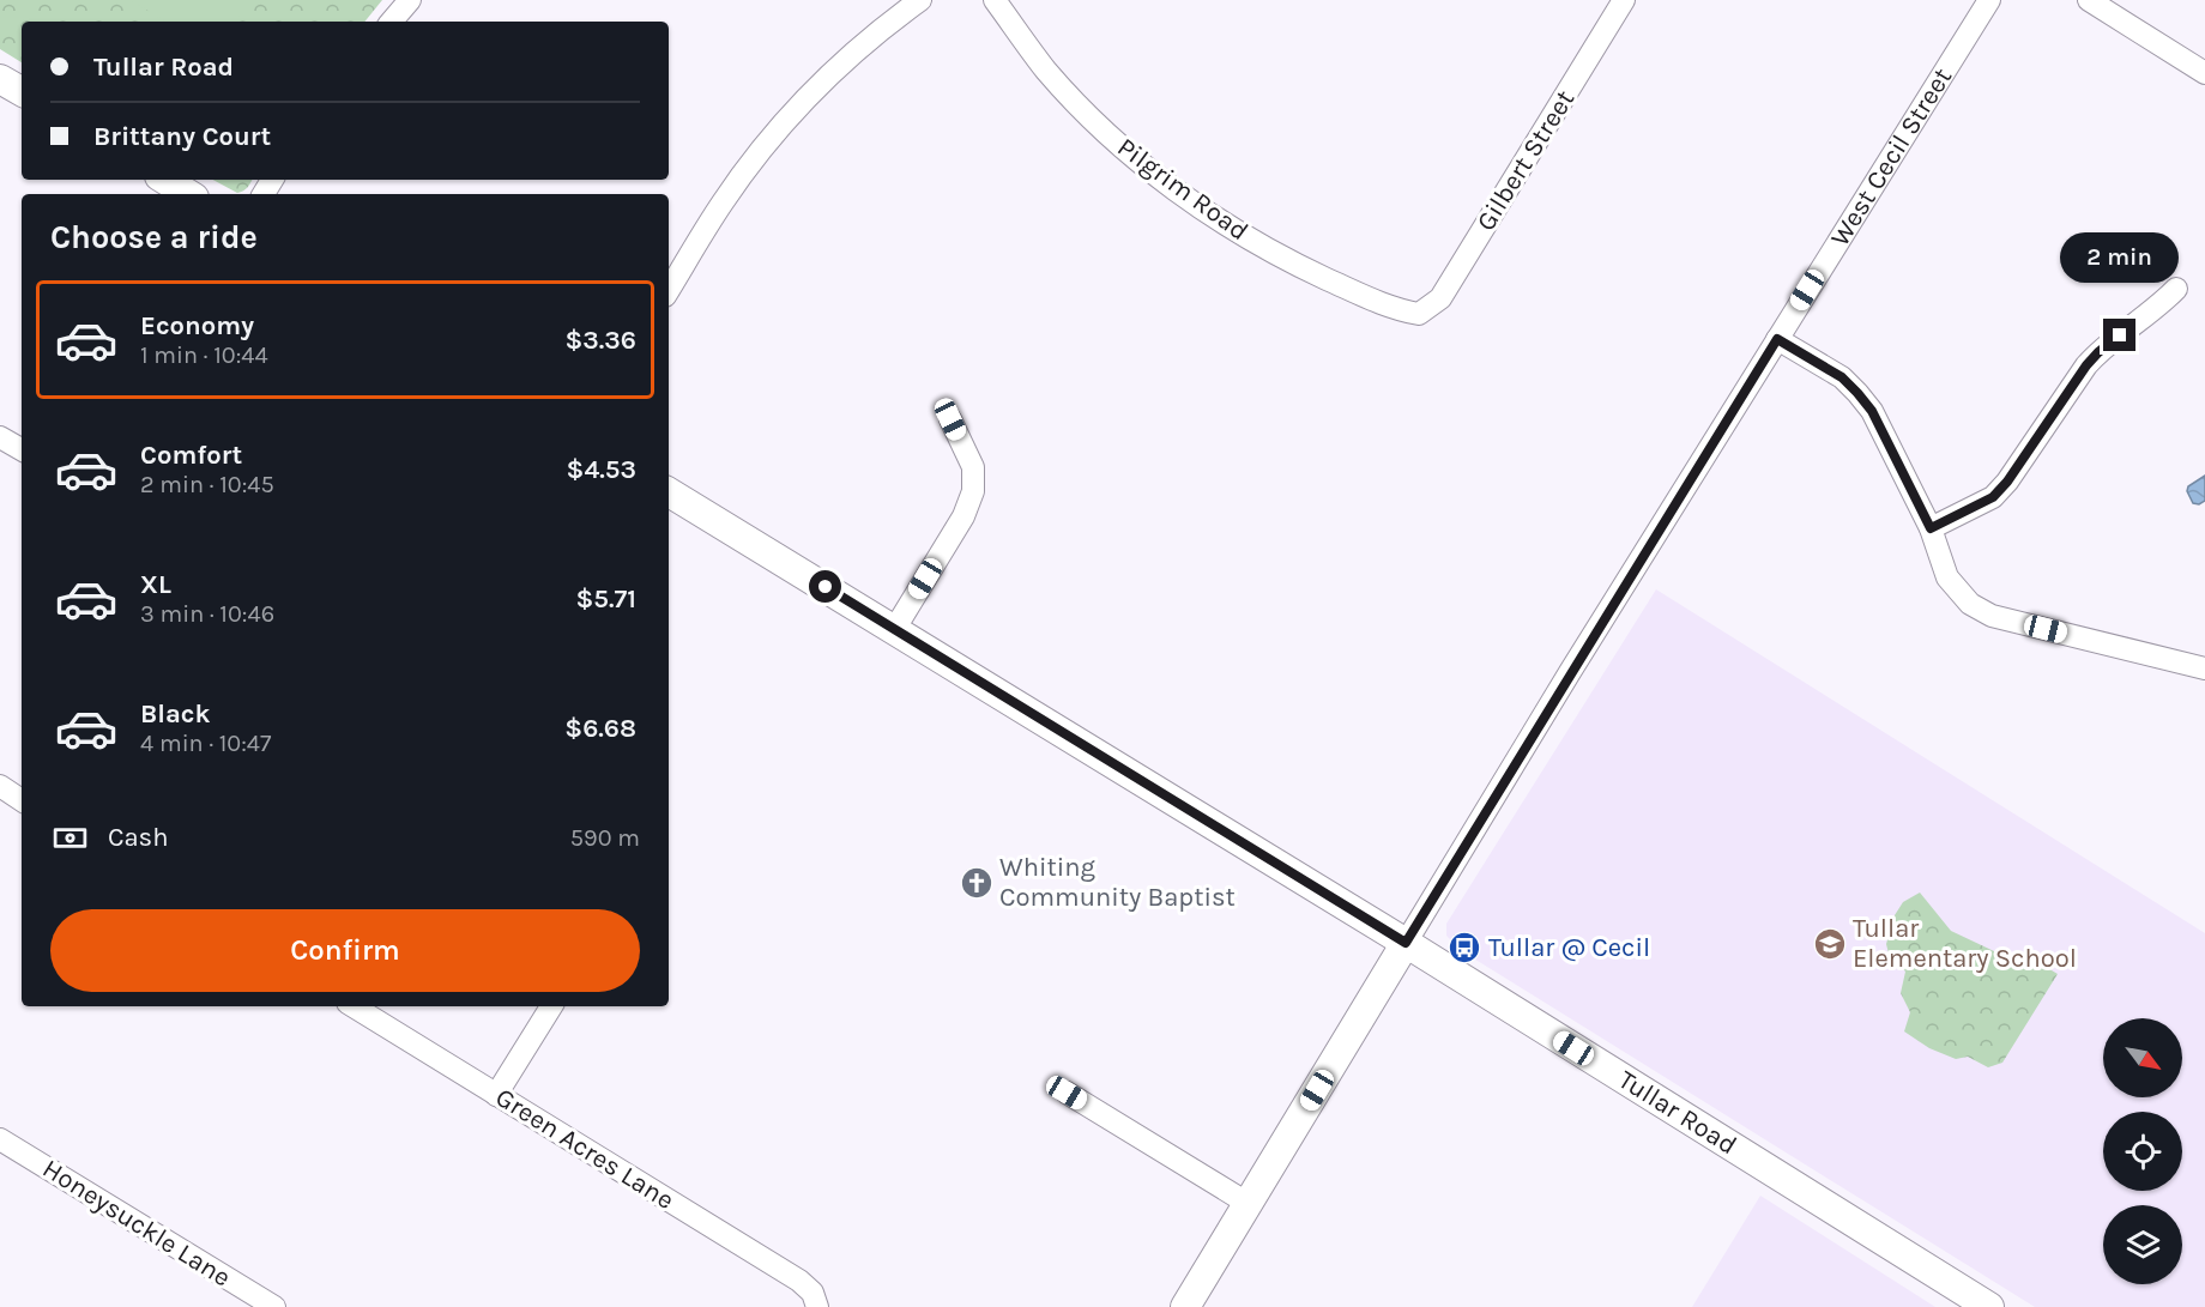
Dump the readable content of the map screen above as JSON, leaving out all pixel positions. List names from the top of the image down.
{
  "streets": {
    "main road": ["West Cecil Street", "Tullar Road"],
    "street": [
      "Gilbert Street",
      "Pilgrim Road",
      "Green Acres Lane",
      "Honeysuckle Lane"
    ]
  },
  "crossings": [
    ["West Cecil Street", "Tullar Road"],
    ["Gilbert Street", "Pilgrim Road"]
  ],
  "places": {
    "church": ["Whiting Community Baptist"],
    "school or university": ["Tullar Elementary School"],
    "bus stop": ["Tullar @ Cecil"]
  },
  "north": "bottom right",
  "page": {
    "banner": ["Tullar Road", "Brittany Court"],
    "heading": "Choose a ride",
    "bubble": "2 min",
    "list": [
      {
        "name": "Economy",
        "note": "1 min · 10:44",
        "value": "$3.36"
      },
      {
        "name": "Comfort",
        "note": "2 min · 10:45",
        "value": "$4.53"
      },
      {
        "name": "XL",
        "note": "3 min · 10:46",
        "value": "$5.71"
      },
      {
        "name": "Black",
        "note": "4 min · 10:47",
        "value": "$6.68"
      }
    ],
    "pay": ["Cash", "590 m"],
    "buttons": "Confirm"
  }
}
